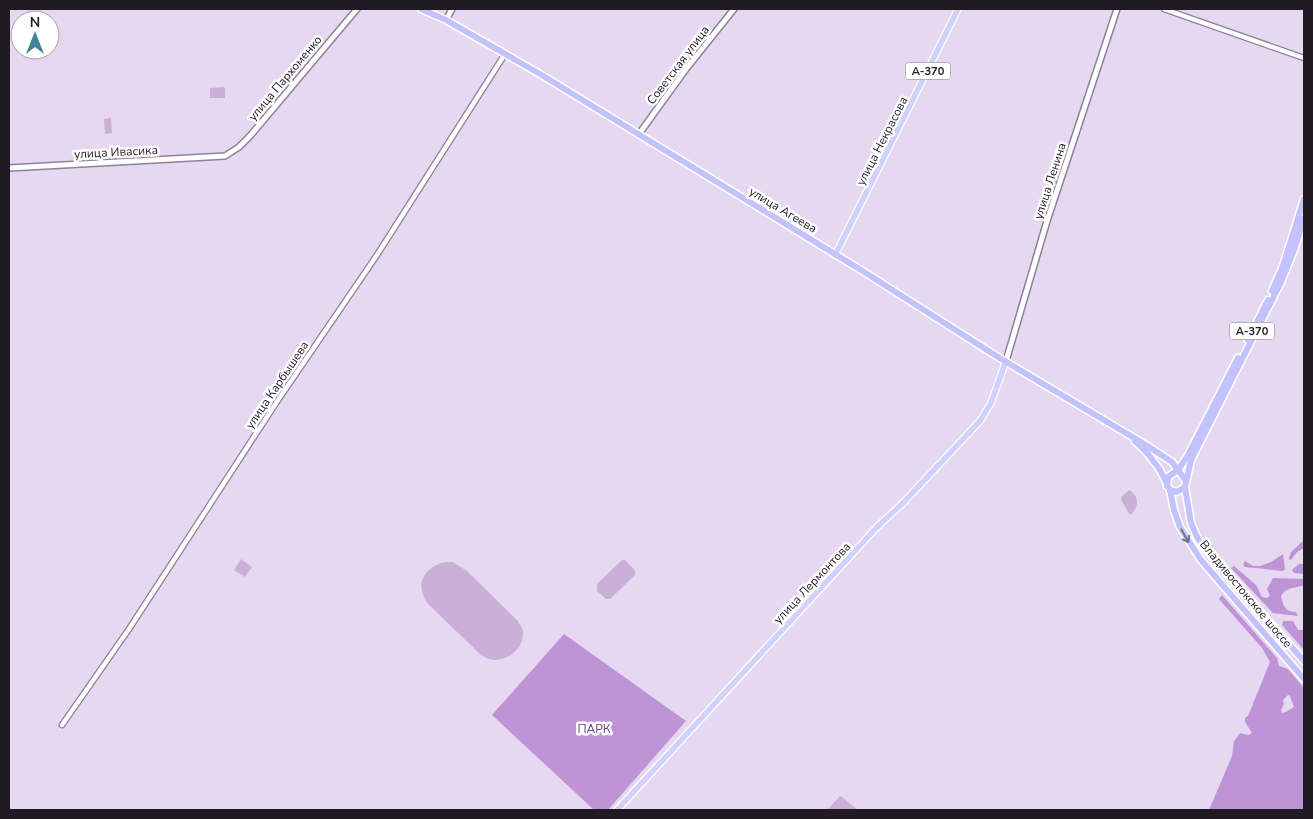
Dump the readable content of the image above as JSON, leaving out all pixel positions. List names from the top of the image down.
{
  "streets": {
    "highway": ["А-370", "улица Агеева", "Владивостокское шоссе"],
    "main road": [
      "Советская улица",
      "улица Пархоменко",
      "улица Некрасова",
      "улица Ивасика",
      "улица Ленина",
      "улица Лермонтова"
    ],
    "street": ["улица Карбышева"]
  },
  "crossings": [
    ["Советская улица", "улица Агеева"],
    ["А-370", "улица Агеева"],
    ["А-370", "Владивостокское шоссе"],
    ["улица Пархоменко", "улица Ивасика"],
    ["улица Некрасова", "улица Агеева"],
    ["улица Ленина", "улица Агеева"],
    ["улица Ленина", "улица Лермонтова"],
    ["улица Агеева", "улица Карбышева"],
    ["улица Агеева", "улица Лермонтова"],
    ["улица Агеева", "Владивостокское шоссе"]
  ],
  "parks": ["ПАРК"],
  "north": "top"
}
